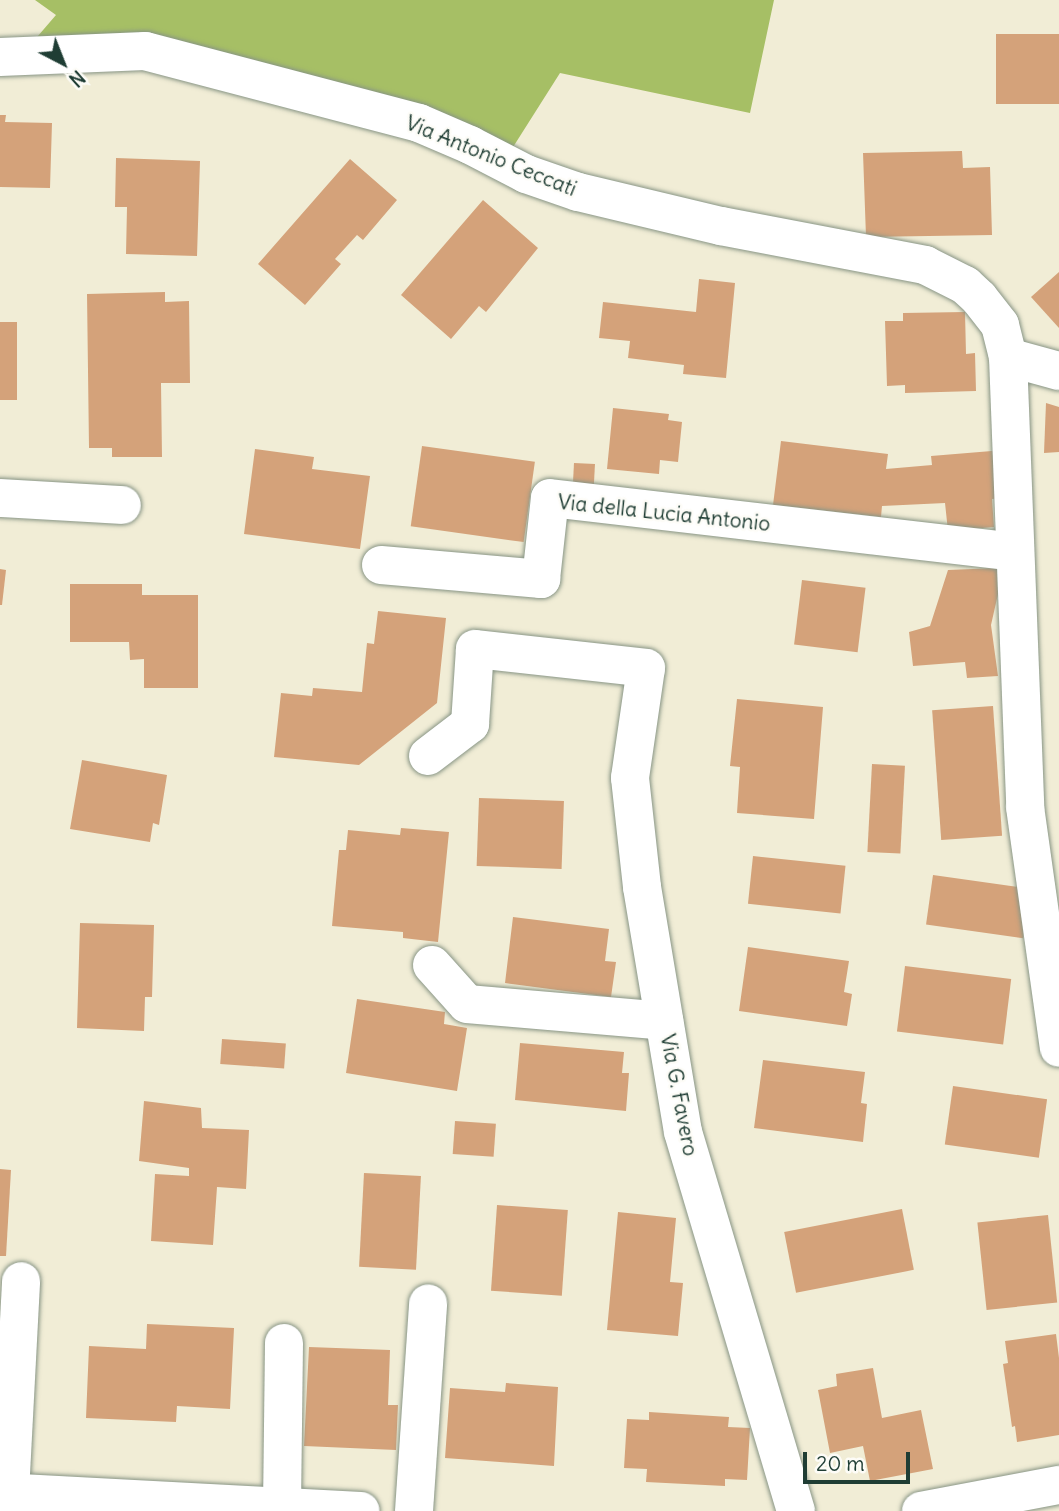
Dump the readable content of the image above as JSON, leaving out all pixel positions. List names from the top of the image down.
{
  "streets": {
    "street": ["Via Antonio Ceccati", "Via della Lucia Antonio", "Via G. Favero"]
  },
  "scale_bar": "20 m",
  "north": "bottom right"
}
